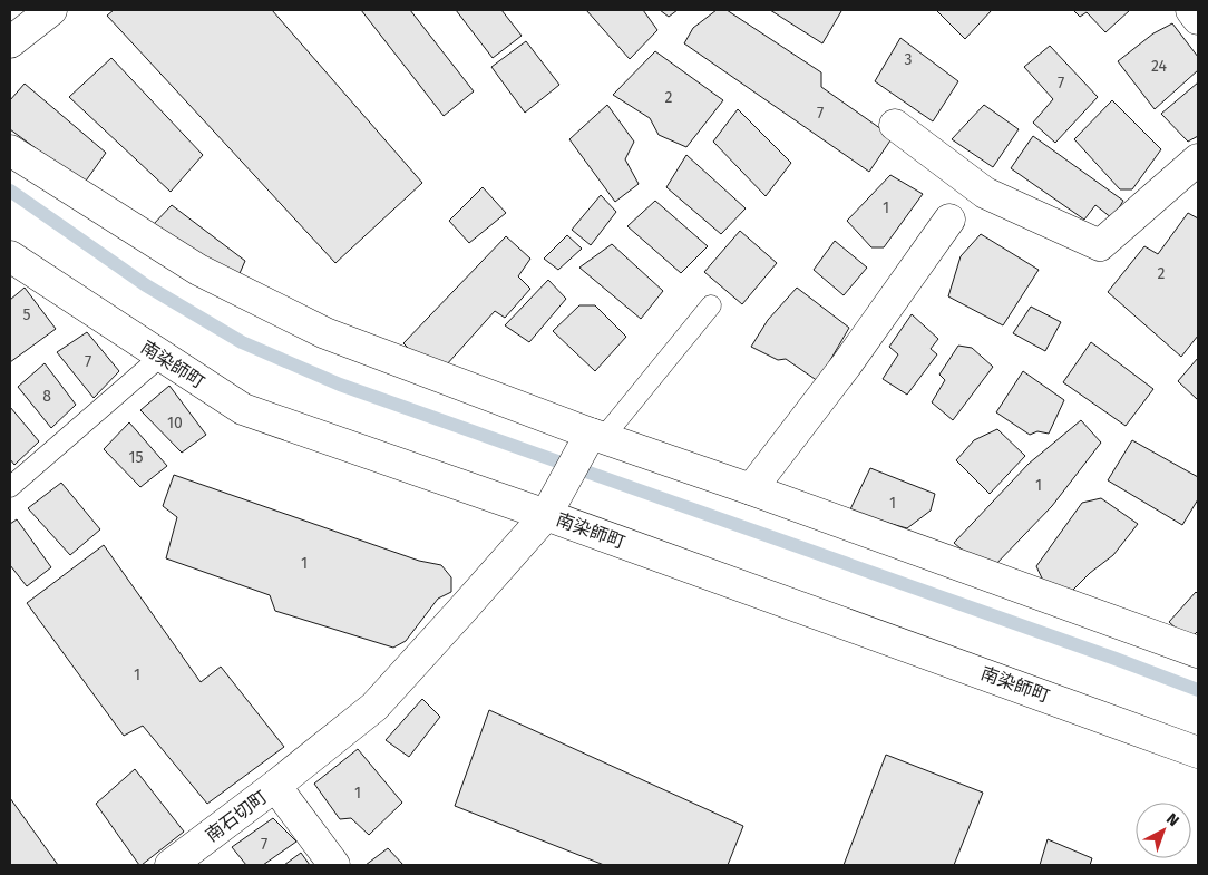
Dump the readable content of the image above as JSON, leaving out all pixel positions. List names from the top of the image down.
{
  "streets": {
    "street": ["南染師町", "南石切町"]
  },
  "crossings": [
    ["南染師町", "南石切町"]
  ],
  "house_numbers": [
    "3",
    "24",
    "7",
    "2",
    "7",
    "1",
    "2",
    "5",
    "7",
    "8",
    "10",
    "15",
    "1",
    "1",
    "1",
    "1",
    "1",
    "7"
  ],
  "north": "top right"
}
